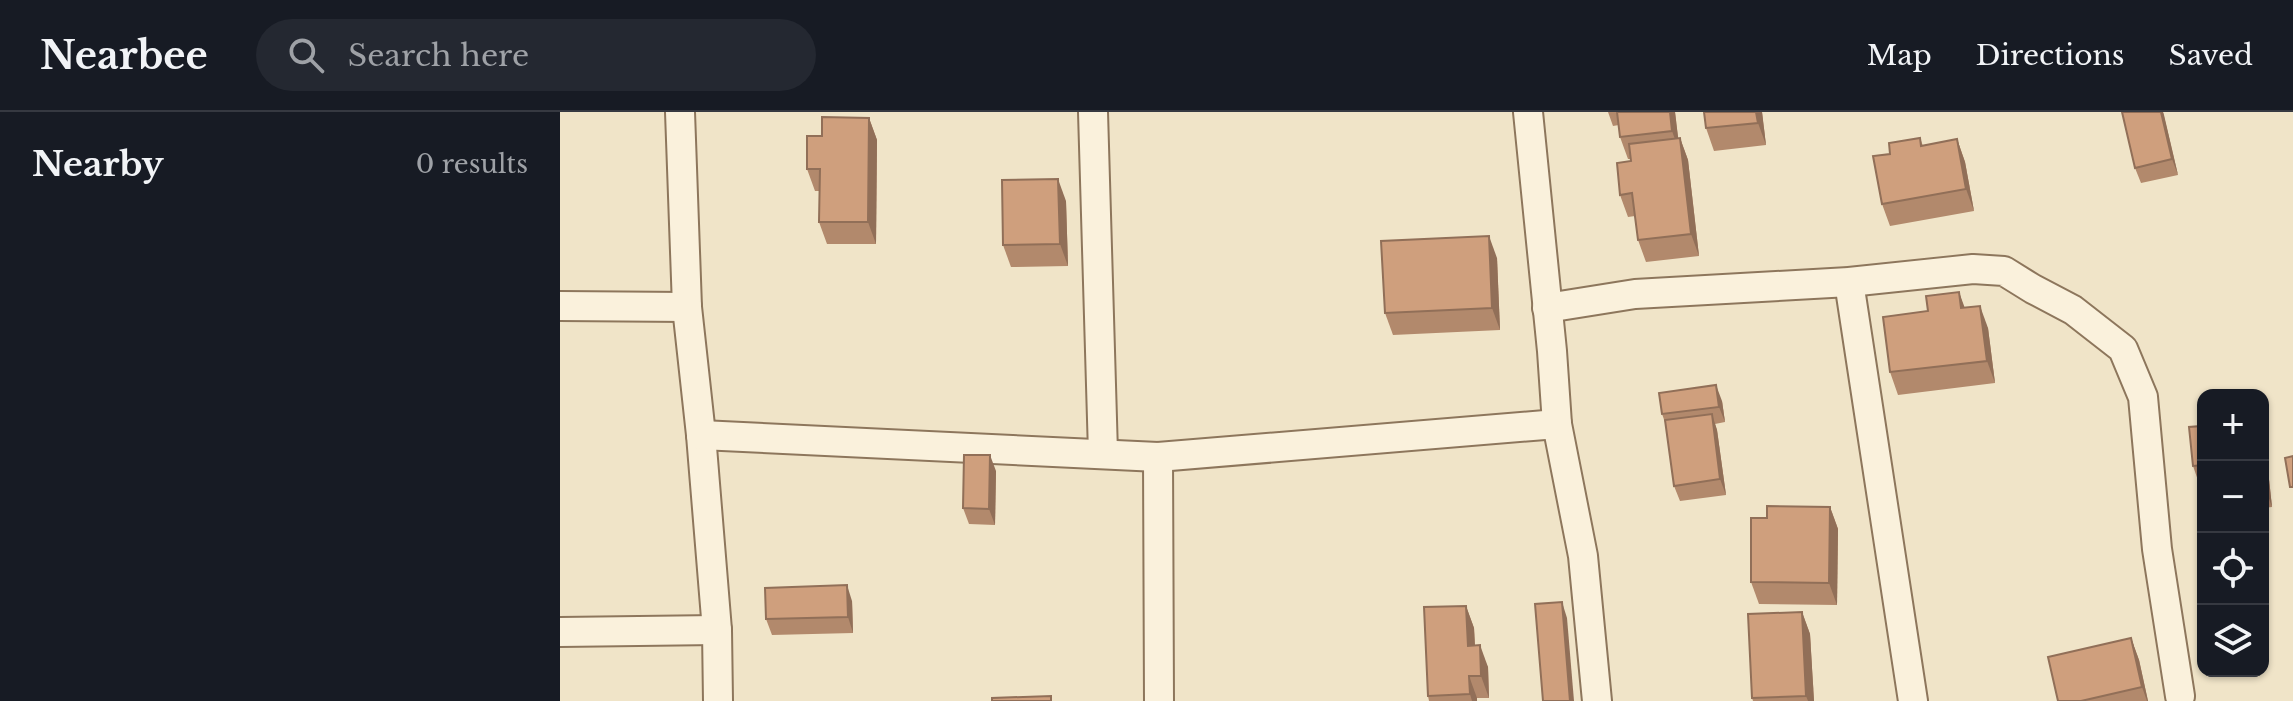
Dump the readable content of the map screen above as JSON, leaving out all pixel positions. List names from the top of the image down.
{
  "page": {
    "header": "Nearbee",
    "search": "Search here",
    "nav": ["Map", "Directions", "Saved"],
    "heading": ["Nearby", "0 results"],
    "map_buttons": ["+", "−"]
  }
}
